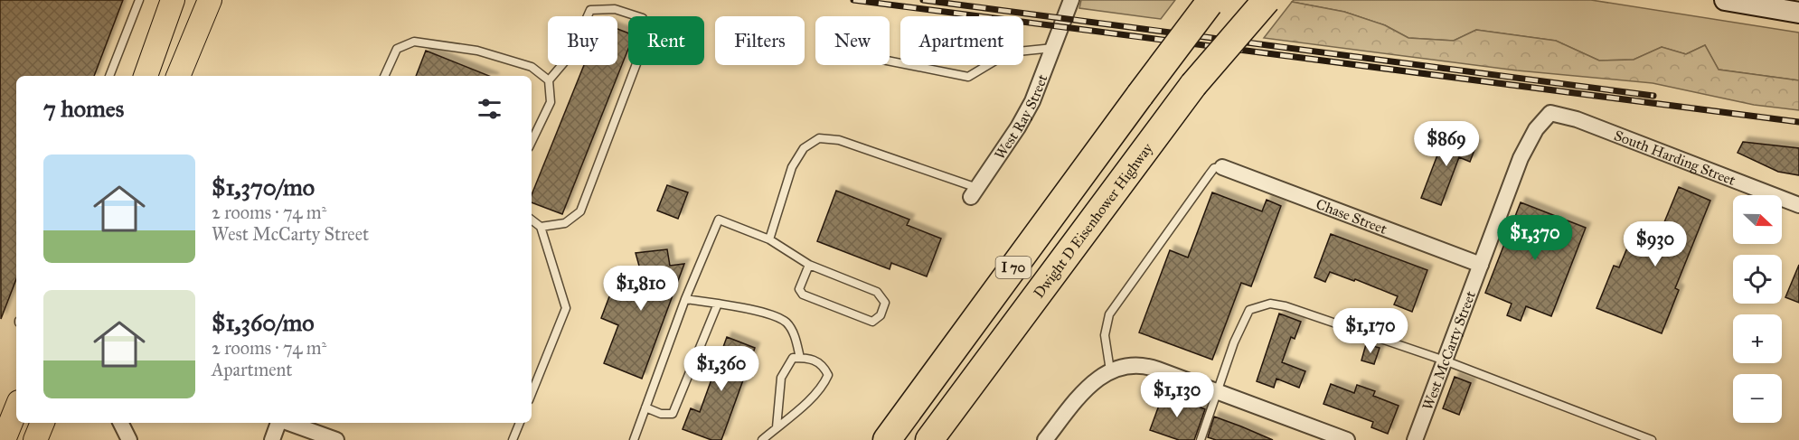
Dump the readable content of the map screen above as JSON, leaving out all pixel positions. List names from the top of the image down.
{
  "streets": {
    "highway": ["Dwight D Eisenhower Highway", "I 70"],
    "street": [
      "West Ray Street",
      "South Harding Street",
      "Chase Street",
      "West McCarty Street"
    ]
  },
  "crossings": [
    ["South Harding Street", "West McCarty Street"],
    ["Chase Street", "West McCarty Street"]
  ],
  "north": "right",
  "page": {
    "chip": [
      "Buy",
      "Rent",
      "Filters",
      "New",
      "Apartment"
    ],
    "heading": "7 homes",
    "price": [
      "$869",
      "$1,370",
      "$930",
      "$1,810",
      "$1,170",
      "$1,360",
      "$1,130"
    ],
    "list": [
      {
        "name": "$1,370/mo",
        "note": "2 rooms · 74 m² · West McCarty Street"
      },
      {
        "name": "$1,360/mo",
        "note": "2 rooms · 74 m² · Apartment"
      }
    ],
    "map_buttons": ["+", "−"]
  }
}
